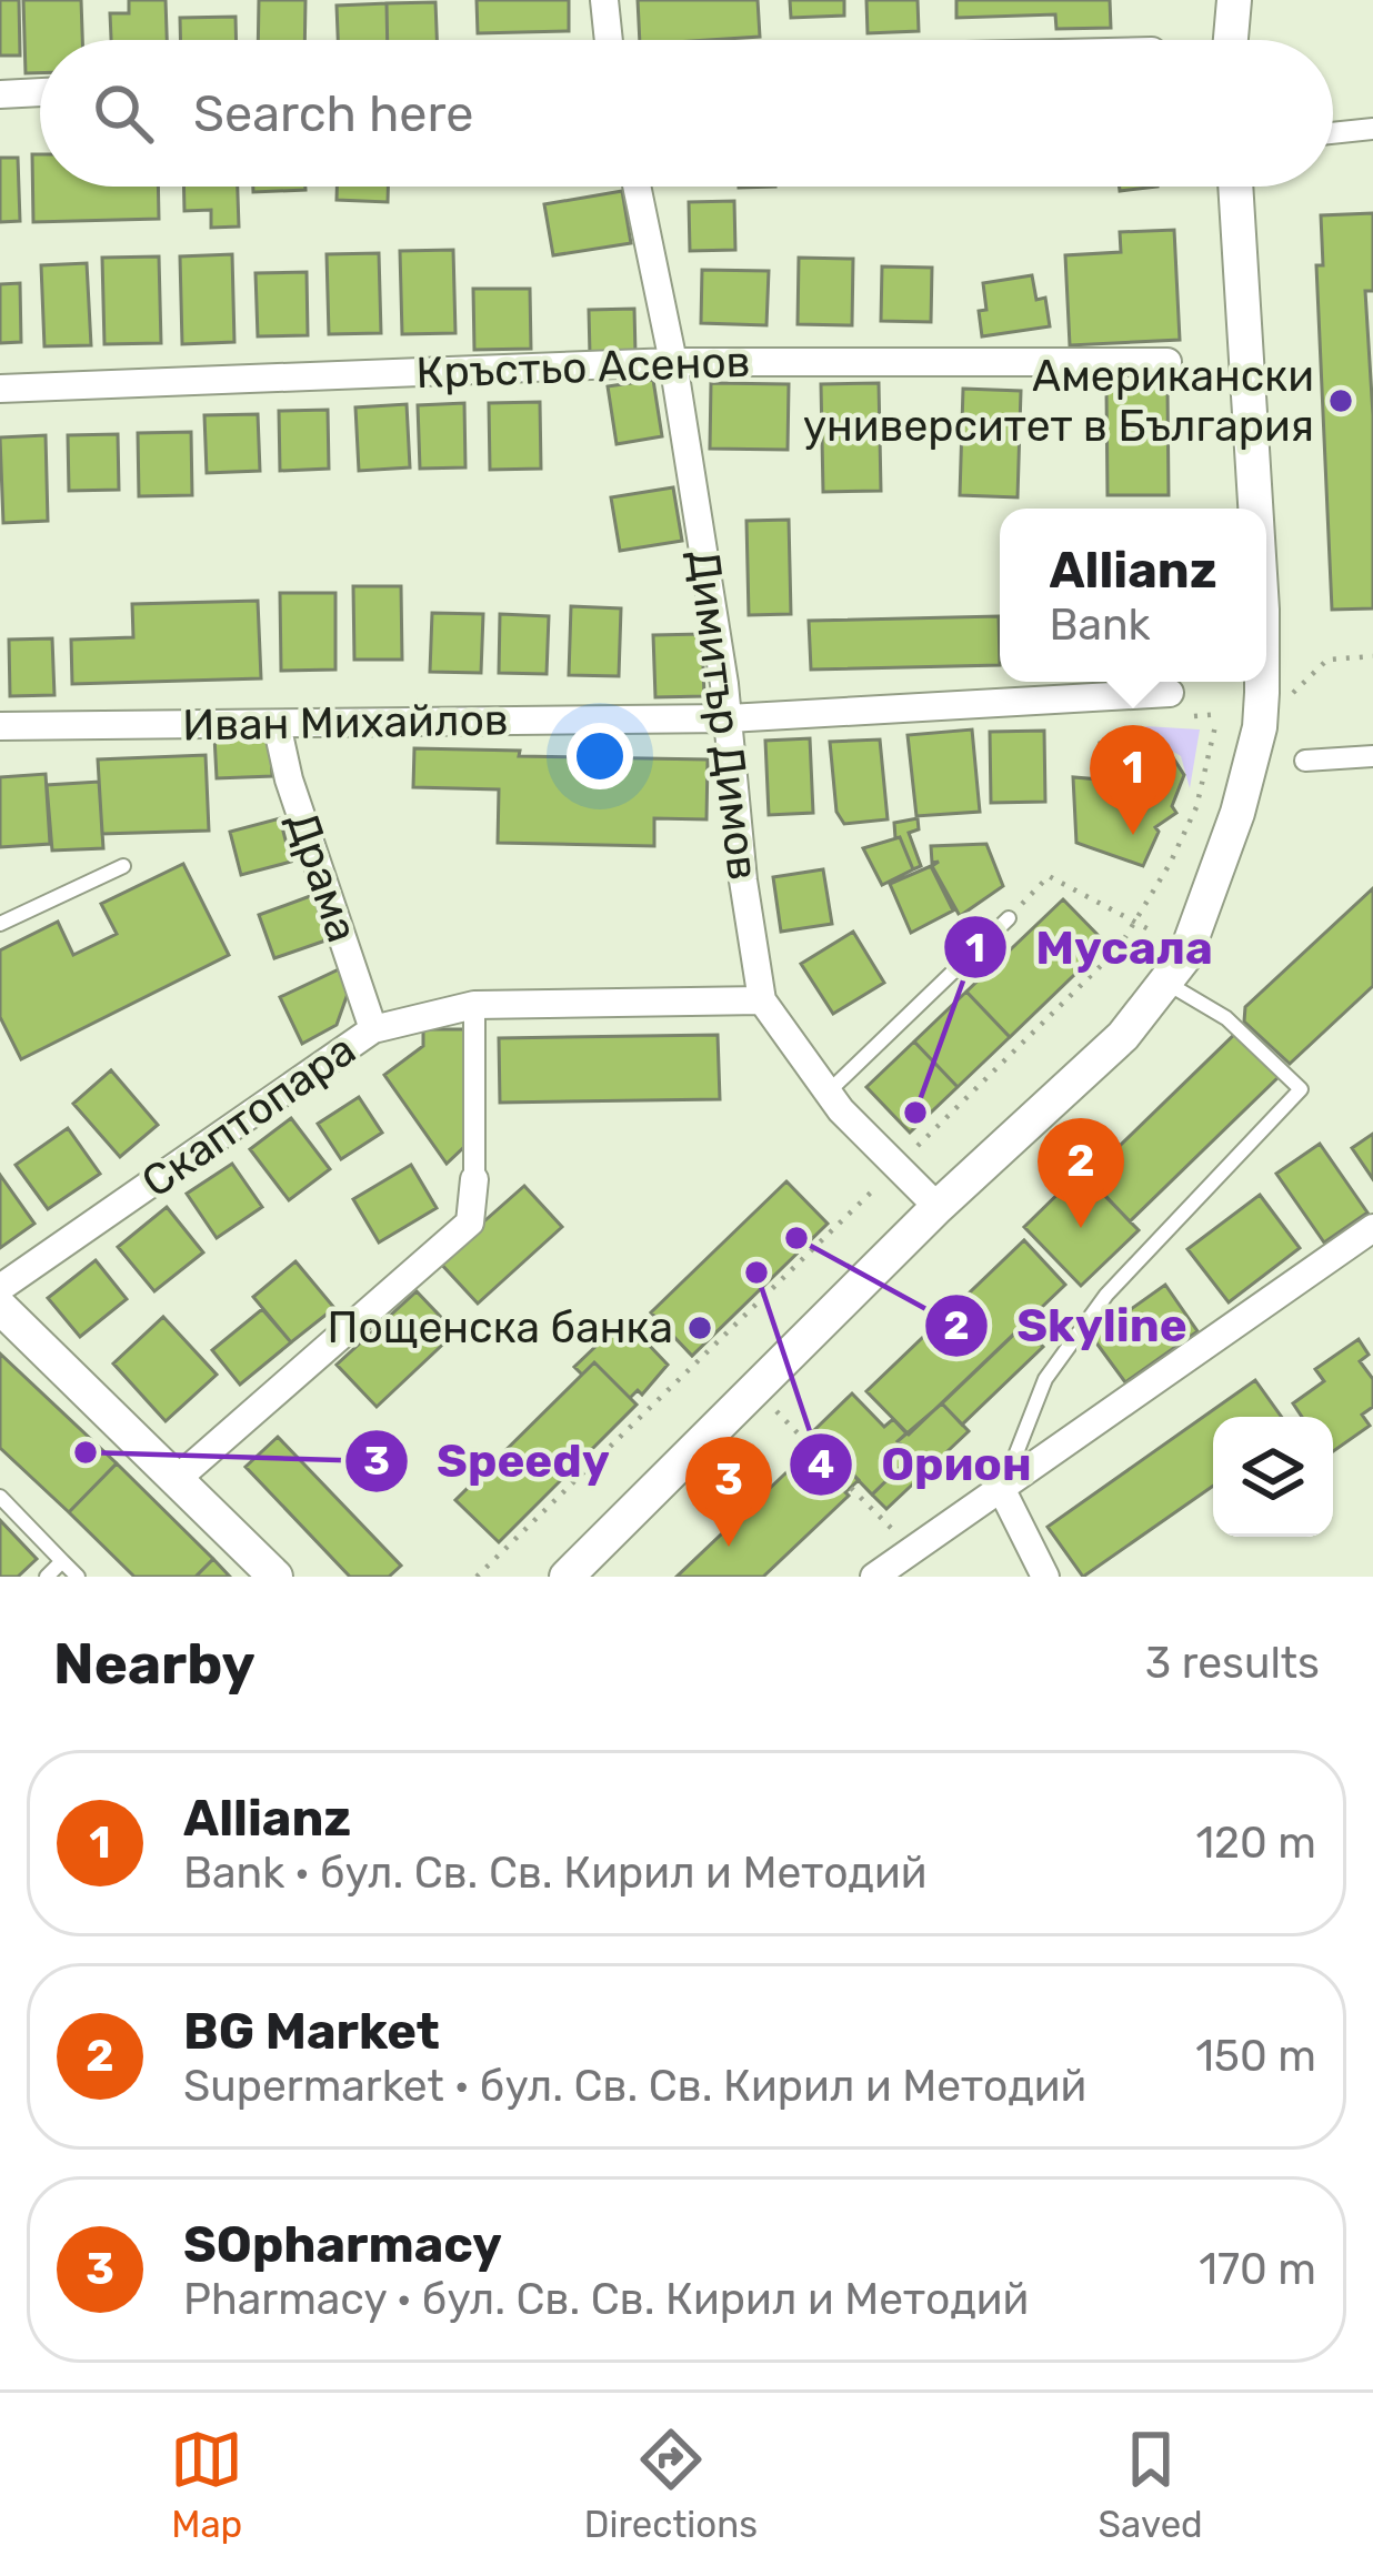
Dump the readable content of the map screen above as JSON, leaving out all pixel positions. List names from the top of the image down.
{
  "streets": {
    "street": [
      "Кръстьо Асенов",
      "Димитър Димов",
      "Иван Михайлов",
      "Драма",
      "Скаптопара"
    ]
  },
  "crossings": [
    ["Кръстьо Асенов", "Димитър Димов"],
    ["Димитър Димов", "Иван Михайлов"],
    ["Димитър Димов", "Скаптопара"],
    ["Иван Михайлов", "Драма"],
    ["Драма", "Скаптопара"]
  ],
  "places": [
    "Американски университет в България",
    "Мусала",
    "Skyline",
    "Орион",
    "Пощенска банка",
    "Speedy"
  ],
  "page": {
    "search": "Search here",
    "popup": ["Allianz", "Bank"],
    "pins": ["1", "2", "3"],
    "heading": ["Nearby", "3 results"],
    "list": [
      {
        "mark": "1",
        "name": "Allianz",
        "note": "Bank · бул. Св. Св. Кирил и Методий",
        "value": "120 m"
      },
      {
        "mark": "2",
        "name": "BG Market",
        "note": "Supermarket · бул. Св. Св. Кирил и Методий",
        "value": "150 m"
      },
      {
        "mark": "3",
        "name": "SOpharmacy",
        "note": "Pharmacy · бул. Св. Св. Кирил и Методий",
        "value": "170 m"
      }
    ],
    "nav": ["Map", "Directions", "Saved"]
  }
}
